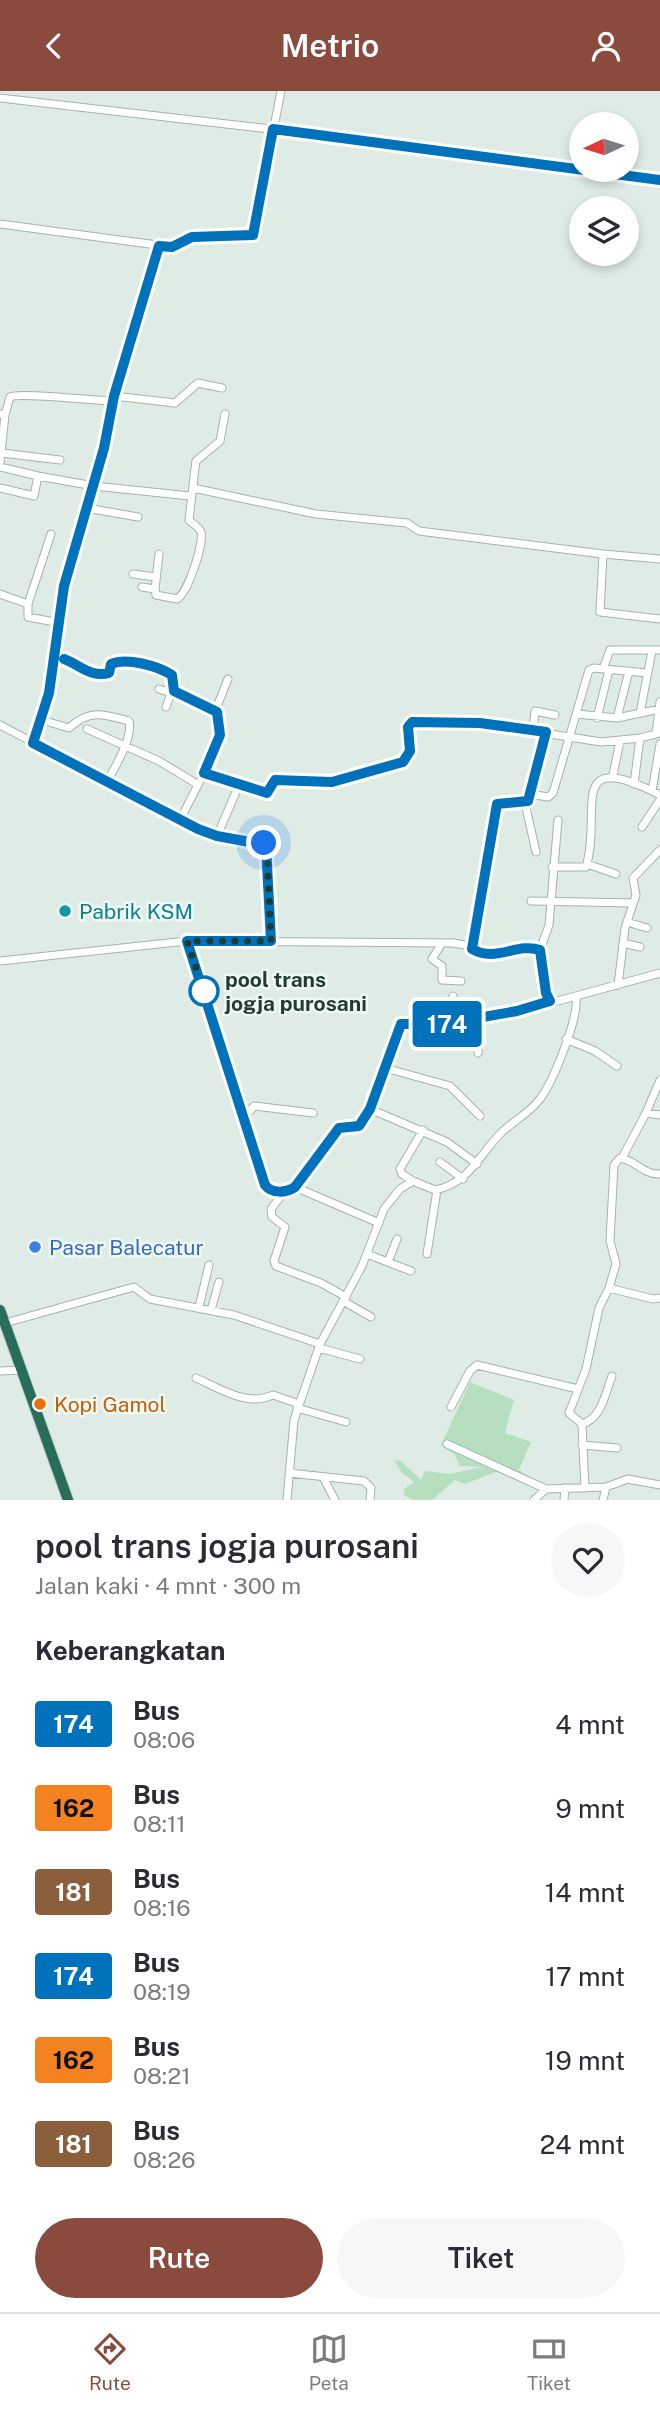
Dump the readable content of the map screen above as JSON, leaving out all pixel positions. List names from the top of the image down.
{
  "places": [
    "Pabrik KSM",
    "pool trans jogja purosani",
    "Pasar Balecatur",
    "Kopi Gamol"
  ],
  "lines": ["bus line 174"],
  "north": "left",
  "page": {
    "header": "Metrio",
    "on_map": "174",
    "heading": [
      ["pool trans jogja purosani", "Jalan kaki · 4 mnt · 300 m"],
      "Keberangkatan"
    ],
    "list": [
      {
        "mark": "174",
        "name": "Bus",
        "note": "08:06",
        "value": "4 mnt"
      },
      {
        "mark": "162",
        "name": "Bus",
        "note": "08:11",
        "value": "9 mnt"
      },
      {
        "mark": "181",
        "name": "Bus",
        "note": "08:16",
        "value": "14 mnt"
      },
      {
        "mark": "174",
        "name": "Bus",
        "note": "08:19",
        "value": "17 mnt"
      },
      {
        "mark": "162",
        "name": "Bus",
        "note": "08:21",
        "value": "19 mnt"
      },
      {
        "mark": "181",
        "name": "Bus",
        "note": "08:26",
        "value": "24 mnt"
      }
    ],
    "buttons": ["Rute", "Tiket"],
    "tabs": ["Rute", "Peta", "Tiket"]
  }
}
